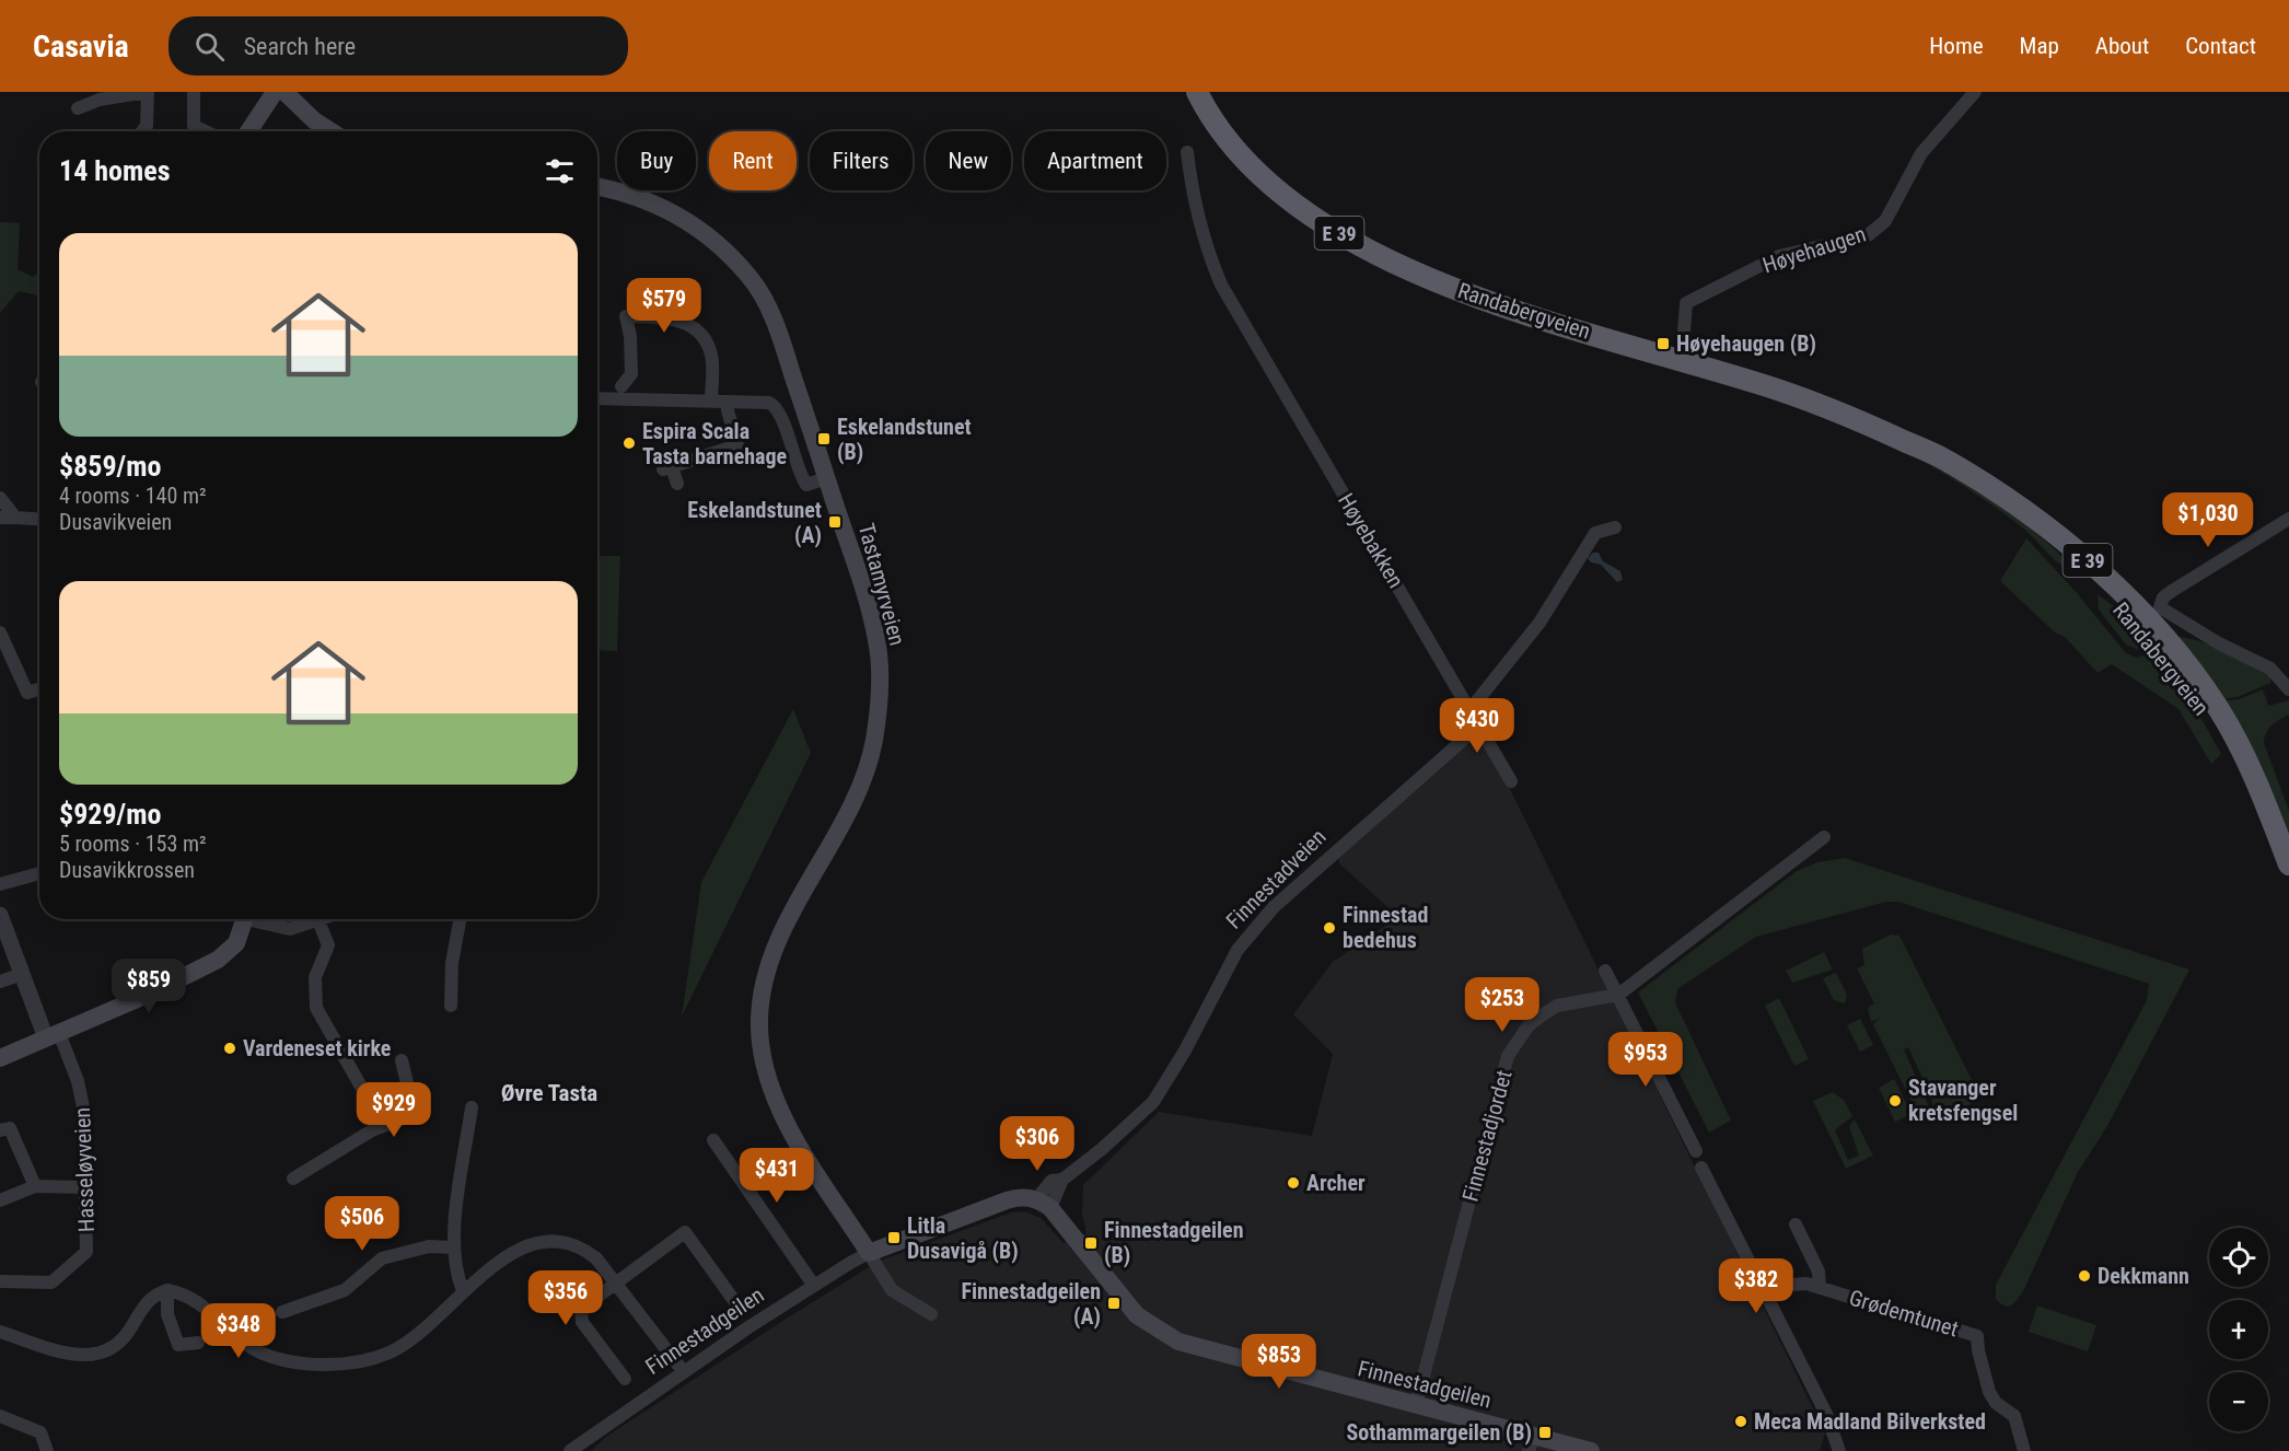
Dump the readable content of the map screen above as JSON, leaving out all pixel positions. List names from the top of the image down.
{
  "streets": {
    "highway": ["E 39", "Randabergveien"],
    "main road": ["Tastamyrveien", "Finnestadgeilen"],
    "street": [
      "Høyehaugen",
      "Høyebakken",
      "Finnestadveien",
      "Finnestadjordet",
      "Hasseløyveien",
      "Grødemtunet"
    ]
  },
  "crossings": [
    ["Høyehaugen", "Randabergveien"],
    ["Høyebakken", "Finnestadveien"],
    ["Tastamyrveien", "Finnestadgeilen"],
    ["Finnestadveien", "Finnestadgeilen"],
    ["Finnestadjordet", "Finnestadgeilen"]
  ],
  "districts": ["Øvre Tasta"],
  "places": {
    "transit": [
      "Høyehaugen (B)",
      "Eskelandstunet (B)",
      "Eskelandstunet (A)",
      "Litla Dusavigå (B)",
      "Finnestadgeilen (B)",
      "Finnestadgeilen (A)",
      "Sothammargeilen (B)"
    ],
    "other": [
      "Espira Scala Tasta barnehage",
      "Finnestad bedehus",
      "Vardeneset kirke",
      "Stavanger kretsfengsel",
      "Archer",
      "Dekkmann",
      "Meca Madland Bilverksted"
    ]
  },
  "page": {
    "header": "Casavia",
    "search": "Search here",
    "nav": [
      "Home",
      "Map",
      "About",
      "Contact"
    ],
    "chip": [
      "Buy",
      "Rent",
      "Filters",
      "New",
      "Apartment"
    ],
    "heading": "14 homes",
    "list": [
      {
        "name": "$859/mo",
        "note": "4 rooms · 140 m² · Dusavikveien"
      },
      {
        "name": "$929/mo",
        "note": "5 rooms · 153 m² · Dusavikkrossen"
      }
    ],
    "price": [
      "$579",
      "$1,030",
      "$430",
      "$859",
      "$253",
      "$953",
      "$929",
      "$306",
      "$431",
      "$506",
      "$382",
      "$356",
      "$348",
      "$853"
    ],
    "map_buttons": ["+", "−"]
  }
}
